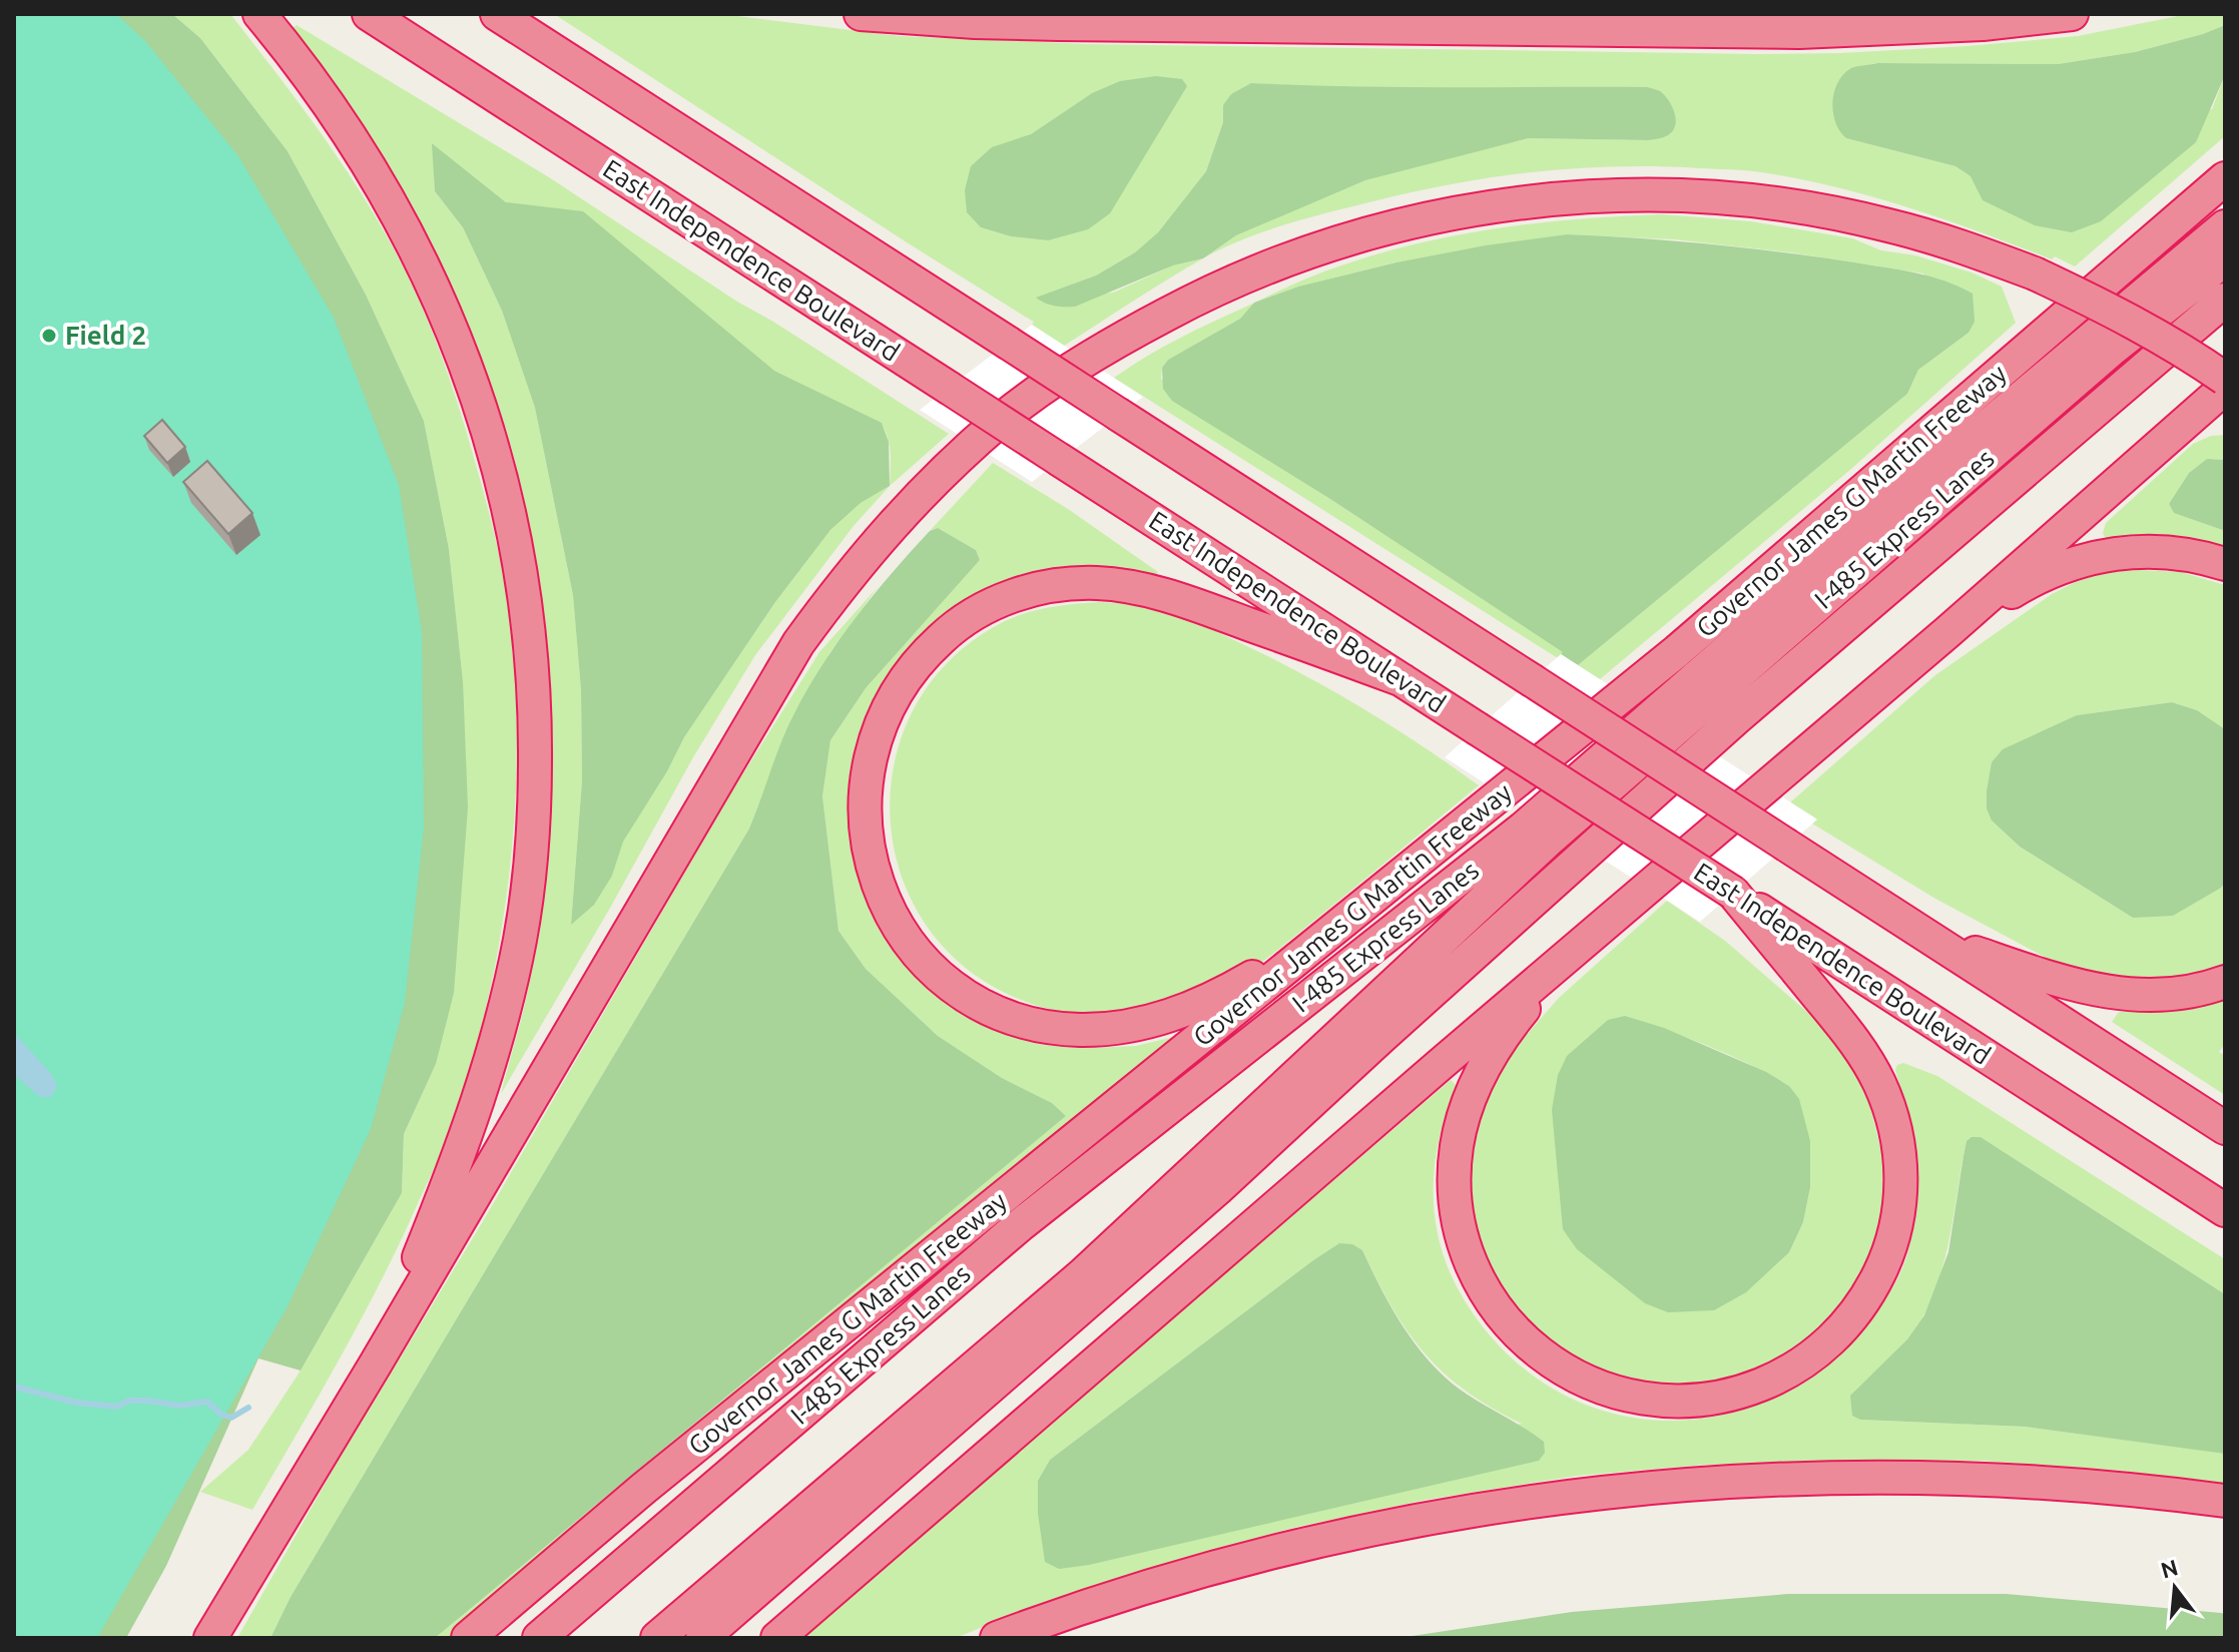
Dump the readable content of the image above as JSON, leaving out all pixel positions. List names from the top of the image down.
{
  "streets": {
    "highway": ["East Independence Boulevard", "Governor James G Martin Freeway", "I-485 Express Lanes"]
  },
  "places": ["Field 2"],
  "north": "top"
}
